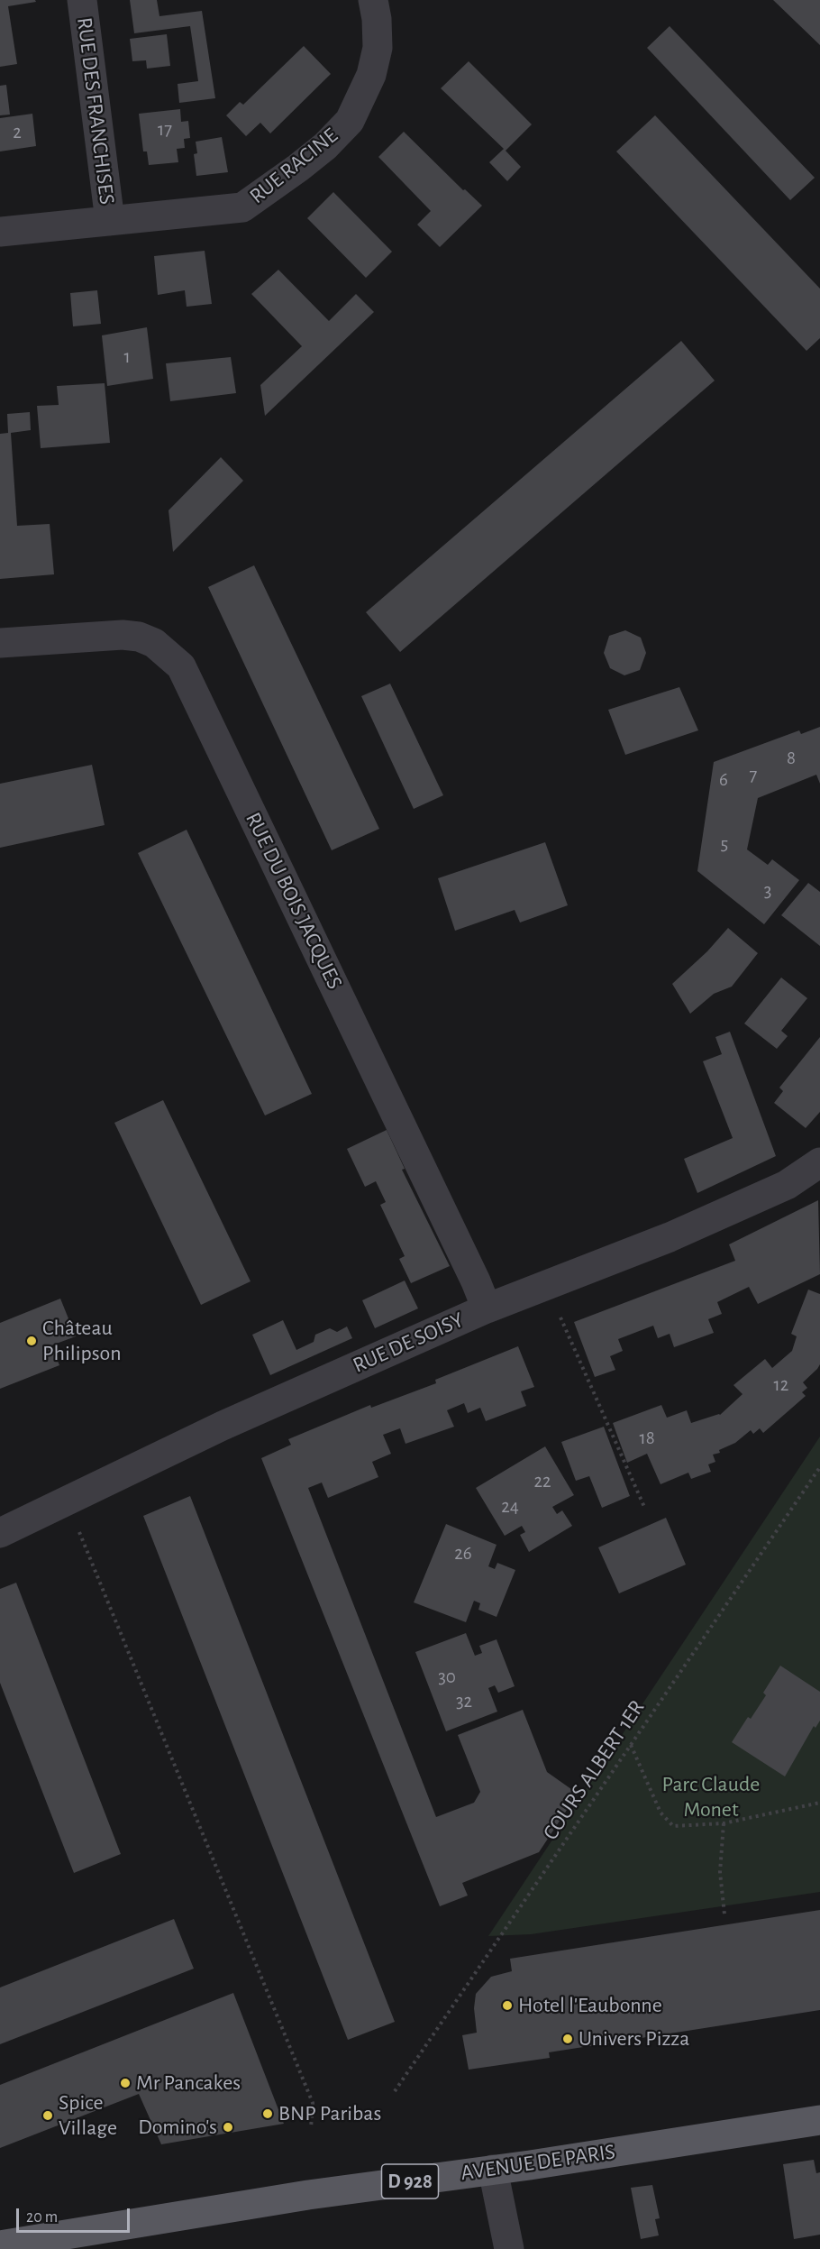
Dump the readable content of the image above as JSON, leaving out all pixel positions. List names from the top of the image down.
{
  "streets": {
    "main road": ["AVENUE DE PARIS", "D 928"],
    "street": [
      "RUE DES FRANCHISES",
      "RUE RACINE",
      "RUE DU BOIS JACQUES",
      "RUE DE SOISY"
    ],
    "path": ["COURS ALBERT 1ER"]
  },
  "crossings": [
    ["RUE DES FRANCHISES", "RUE RACINE"],
    ["RUE DU BOIS JACQUES", "RUE DE SOISY"]
  ],
  "parks": ["Parc Claude Monet"],
  "places": [
    "Château Philipson",
    "Hotel l'Eaubonne",
    "Univers Pizza",
    "Mr Pancakes",
    "BNP Paribas",
    "Spice Village",
    "Domino's"
  ],
  "house_numbers": [
    "17",
    "2",
    "1",
    "8",
    "7",
    "6",
    "5",
    "3",
    "12",
    "18",
    "22",
    "24",
    "26",
    "30",
    "32"
  ],
  "scale_bar": "20 m"
}
